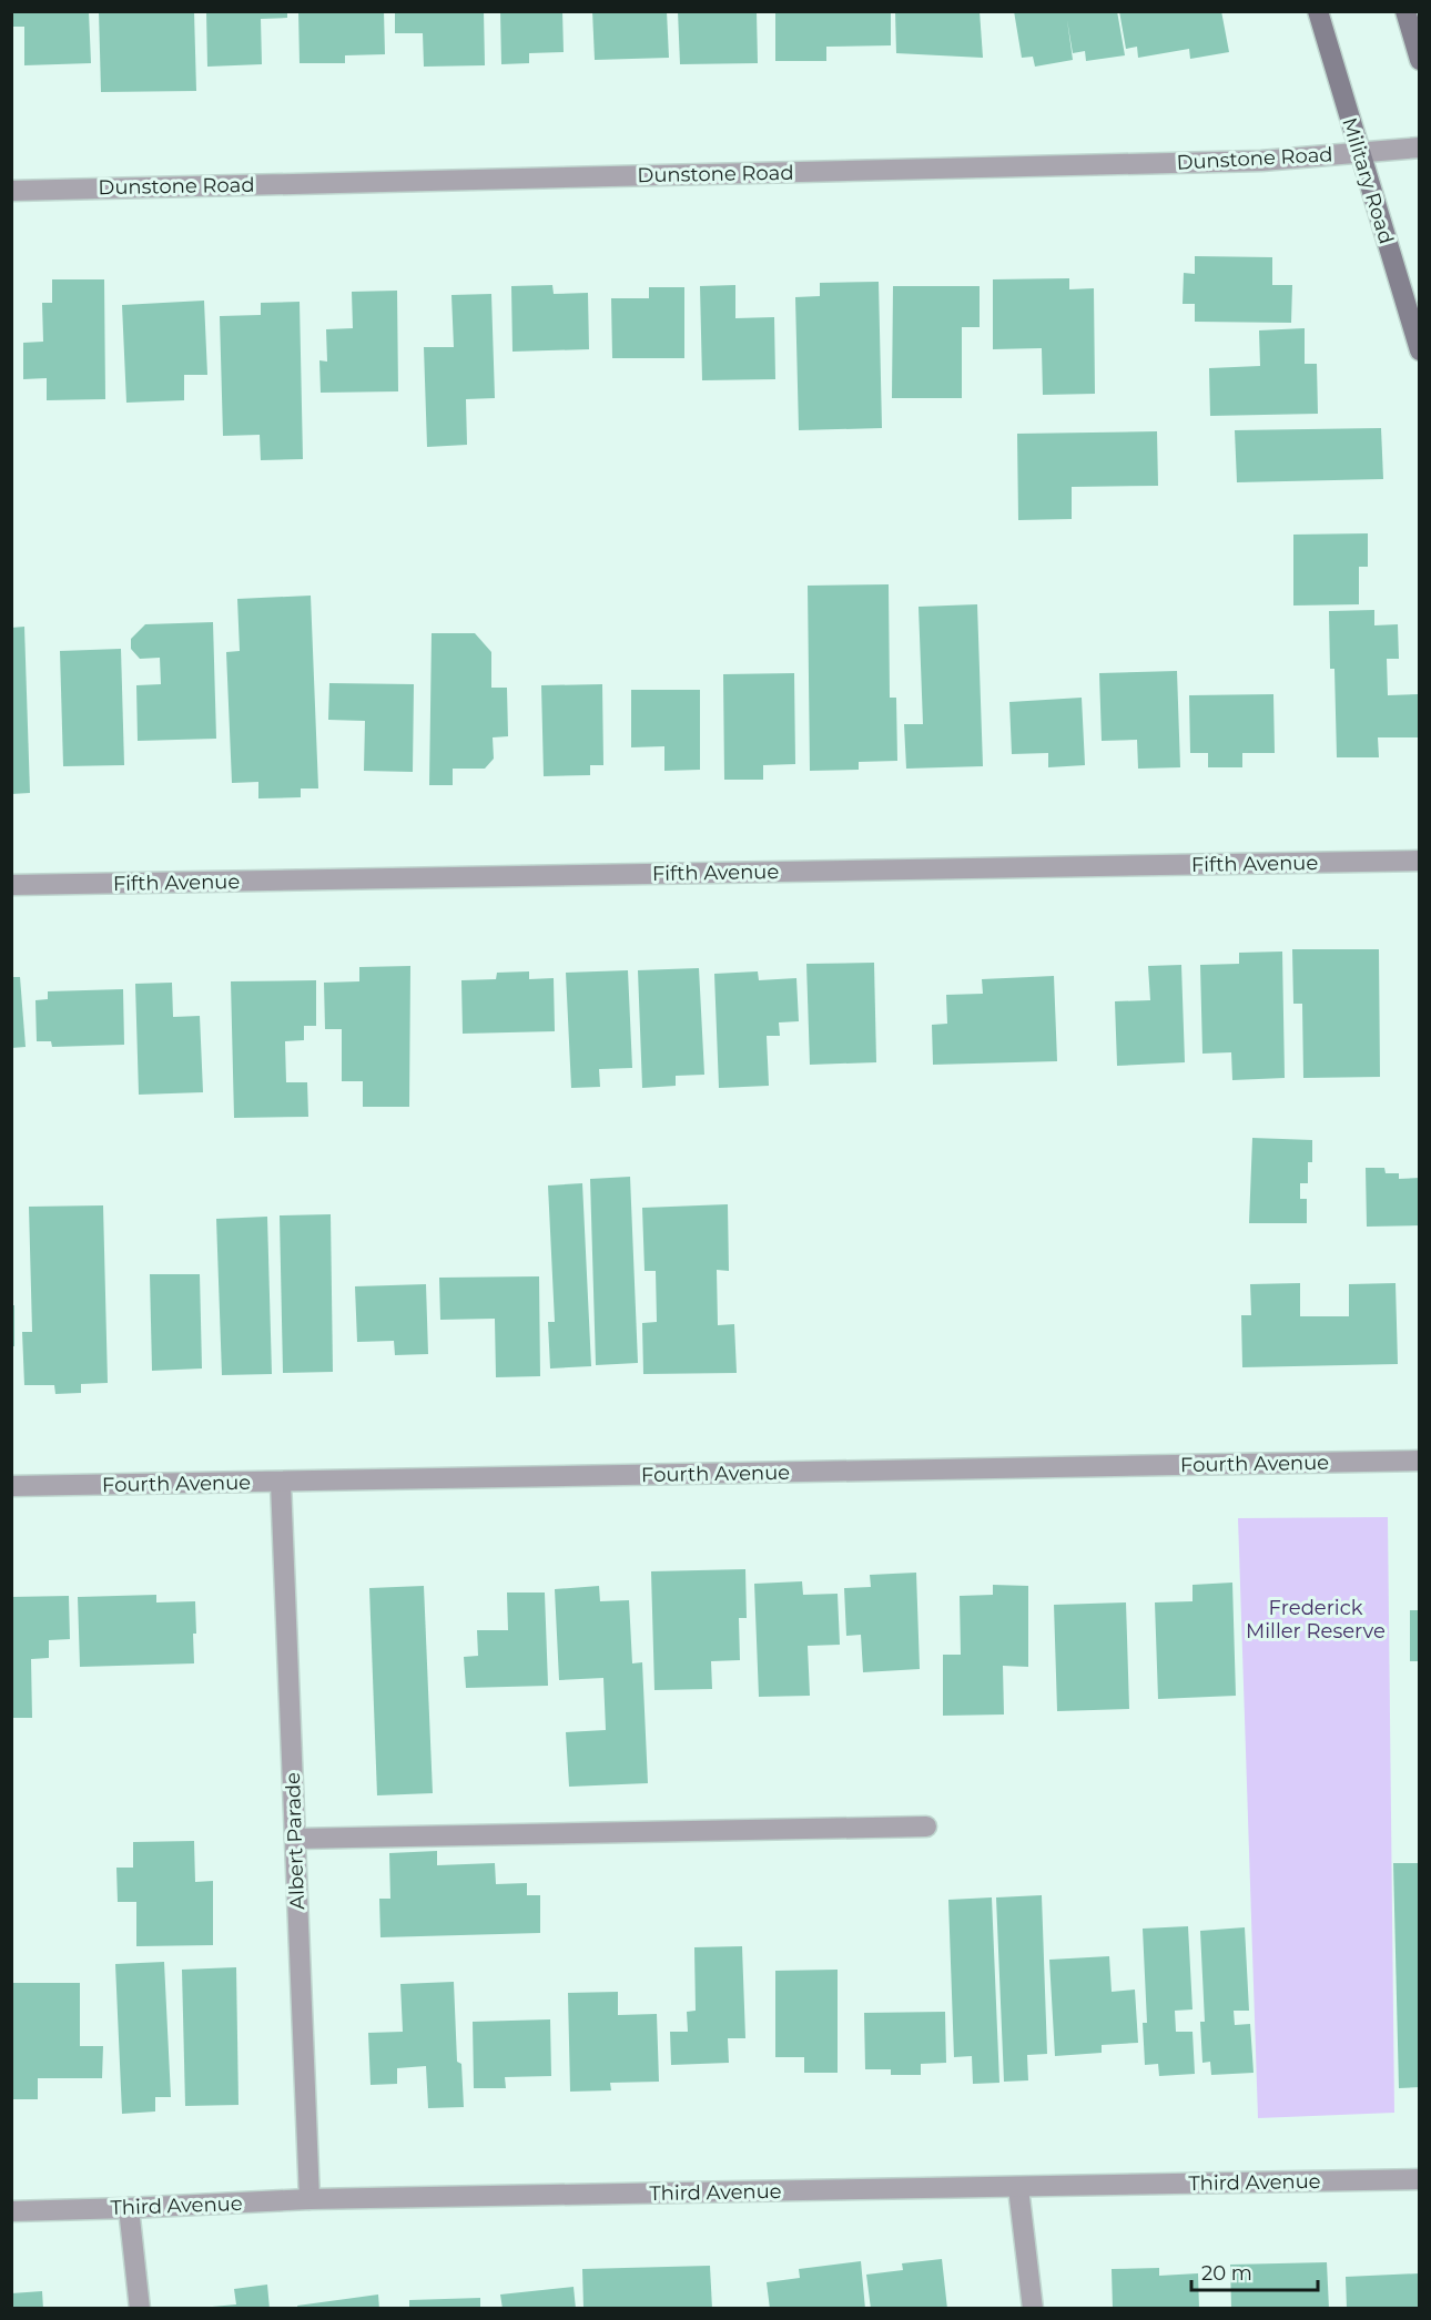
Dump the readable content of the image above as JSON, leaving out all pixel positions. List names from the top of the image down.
{
  "streets": {
    "main road": ["Military Road"],
    "street": [
      "Dunstone Road",
      "Fifth Avenue",
      "Fourth Avenue",
      "Albert Parade",
      "Third Avenue"
    ]
  },
  "crossings": [
    ["Dunstone Road", "Military Road"],
    ["Fourth Avenue", "Albert Parade"],
    ["Albert Parade", "Third Avenue"]
  ],
  "parks": ["Frederick Miller Reserve"],
  "scale_bar": "20 m"
}
